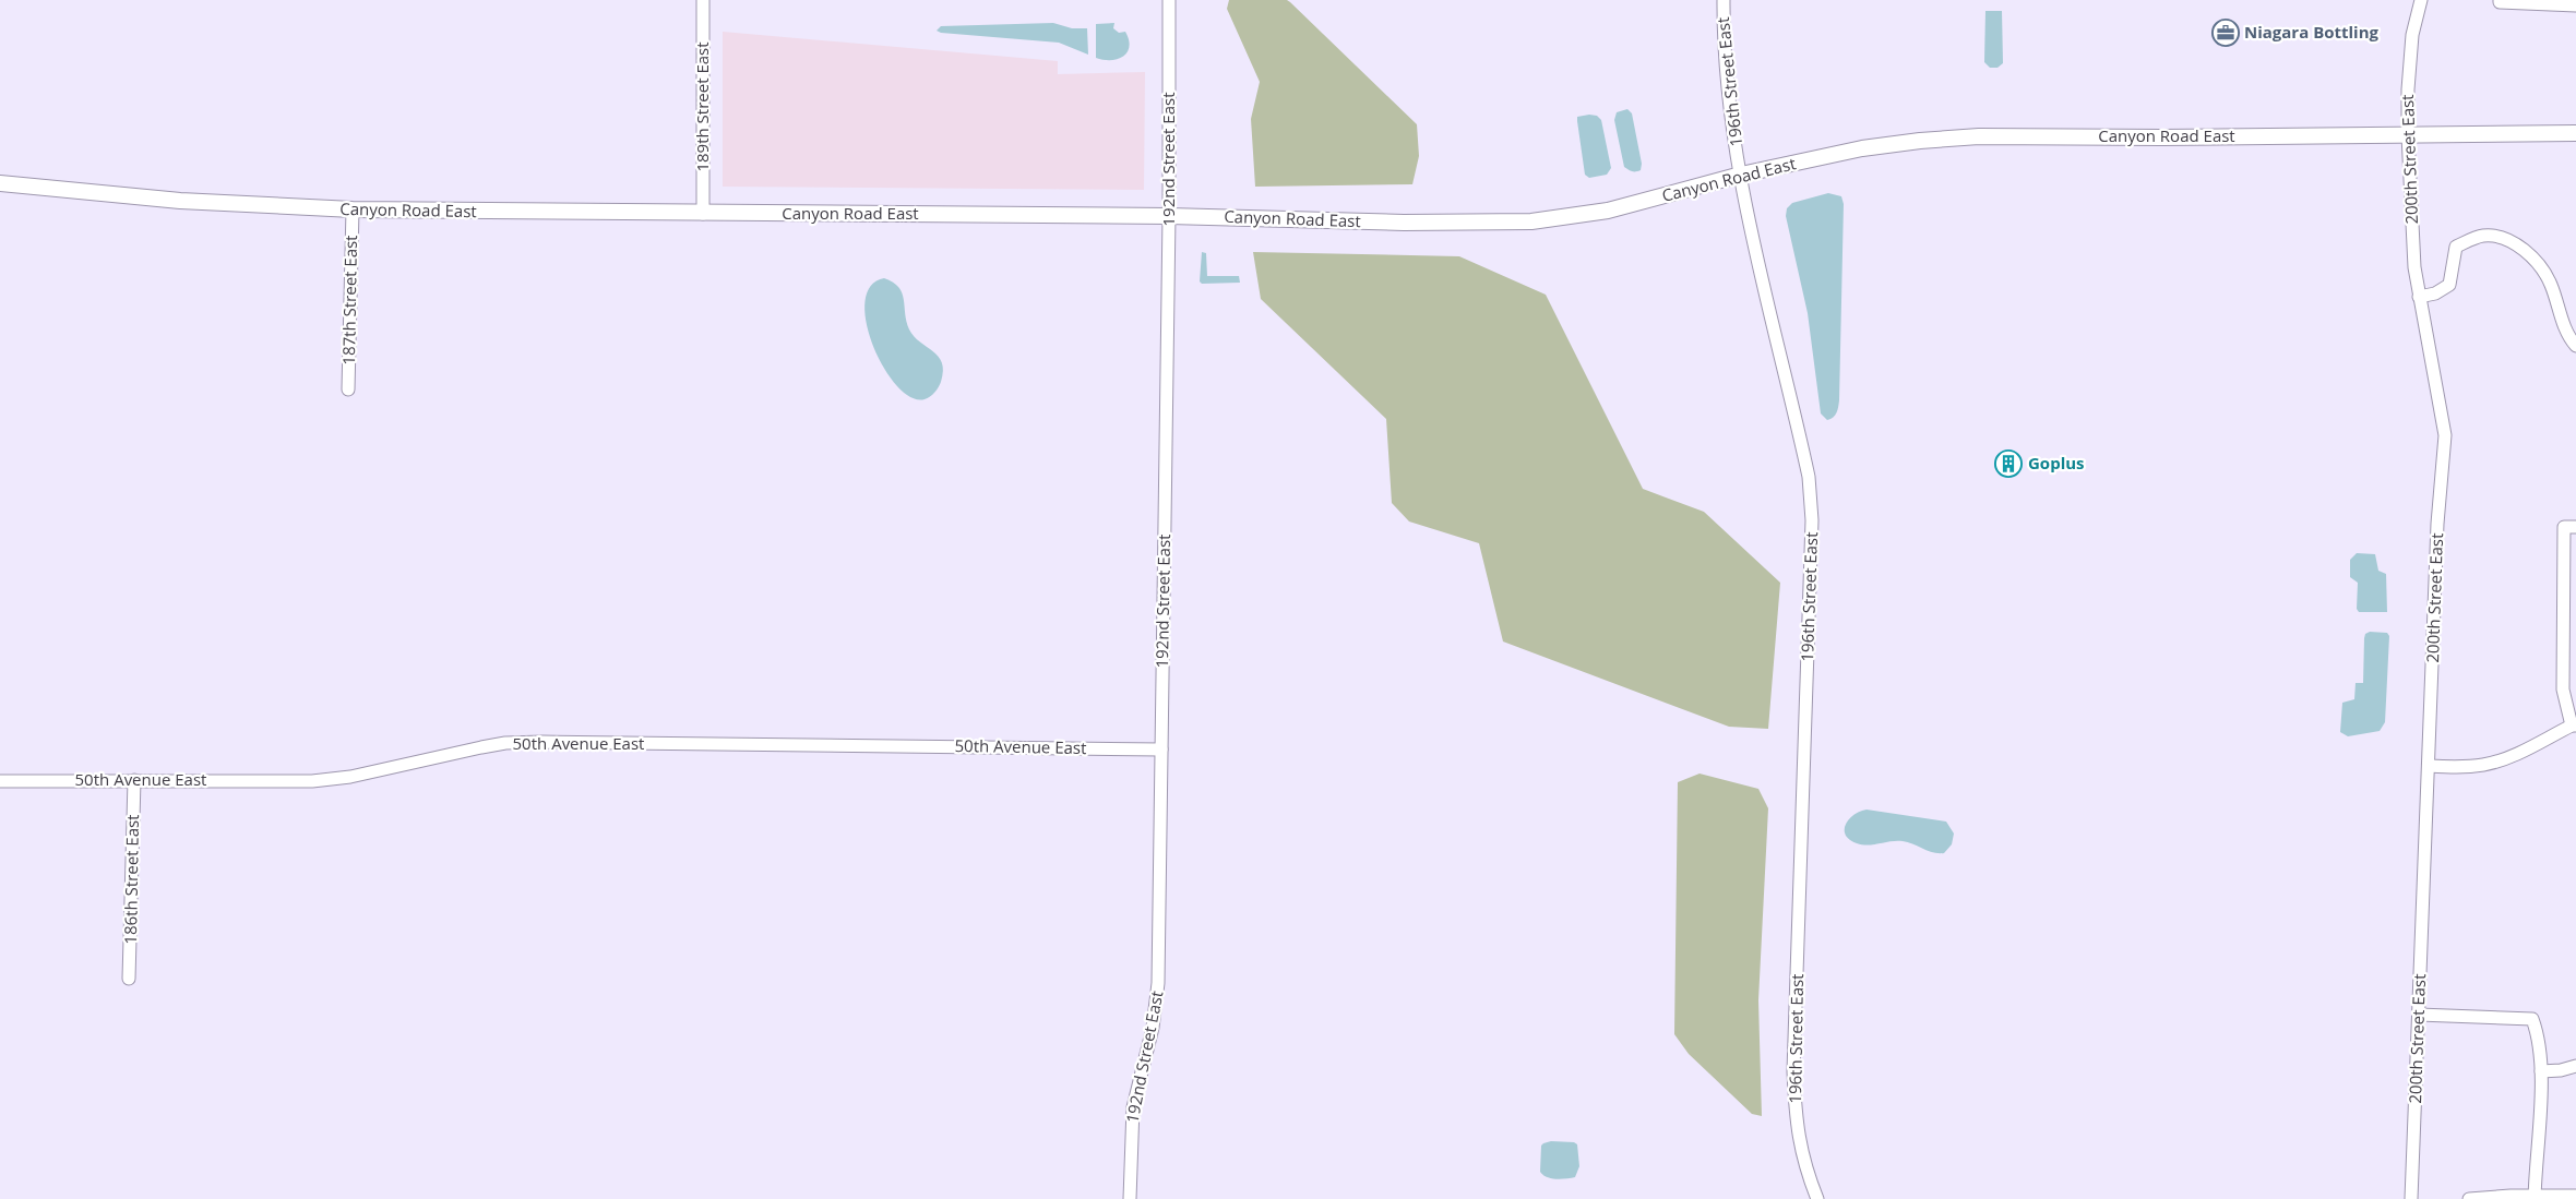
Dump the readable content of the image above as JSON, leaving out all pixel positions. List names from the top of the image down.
{
  "streets": {
    "main road": ["Canyon Road East"],
    "street": [
      "196th Street East",
      "189th Street East",
      "192nd Street East",
      "200th Street East",
      "187th Street East",
      "50th Avenue East",
      "186th Street East"
    ]
  },
  "crossings": [
    ["196th Street East", "Canyon Road East"],
    ["189th Street East", "Canyon Road East"],
    ["Canyon Road East", "192nd Street East"],
    ["Canyon Road East", "200th Street East"],
    ["Canyon Road East", "187th Street East"],
    ["192nd Street East", "50th Avenue East"],
    ["50th Avenue East", "186th Street East"]
  ],
  "places": {
    "office": ["Niagara Bottling"],
    "building": ["Goplus"]
  }
}
